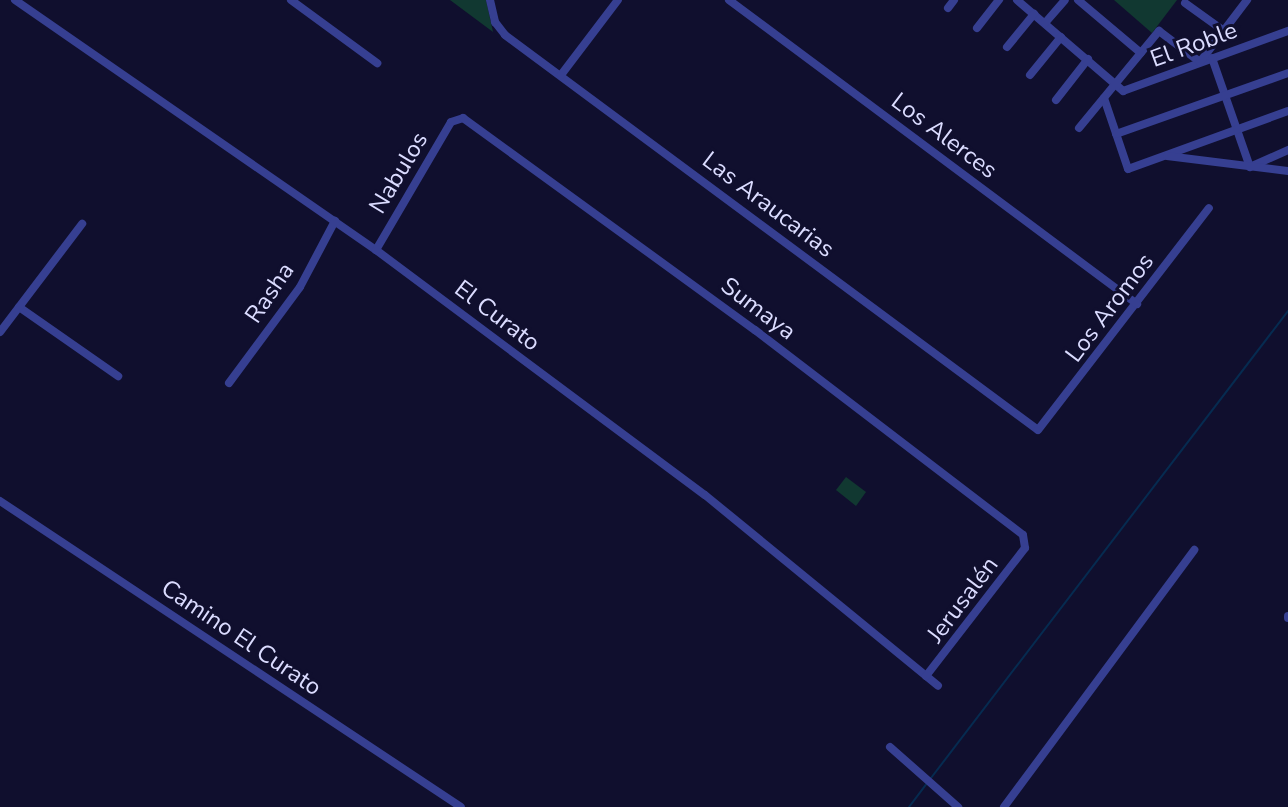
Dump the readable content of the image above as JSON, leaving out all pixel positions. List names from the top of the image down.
{
  "streets": {
    "street": [
      "El Roble",
      "Los Alerces",
      "Nabulos",
      "Las Araucarias",
      "Rasha",
      "Los Aromos",
      "Sumaya",
      "El Curato",
      "Jerusalén",
      "Camino El Curato"
    ]
  },
  "crossings": [
    ["Los Alerces", "Los Aromos"],
    ["Nabulos", "Sumaya"],
    ["Nabulos", "El Curato"],
    ["Las Araucarias", "Los Aromos"],
    ["Rasha", "El Curato"],
    ["Sumaya", "Jerusalén"],
    ["El Curato", "Jerusalén"]
  ]
}
